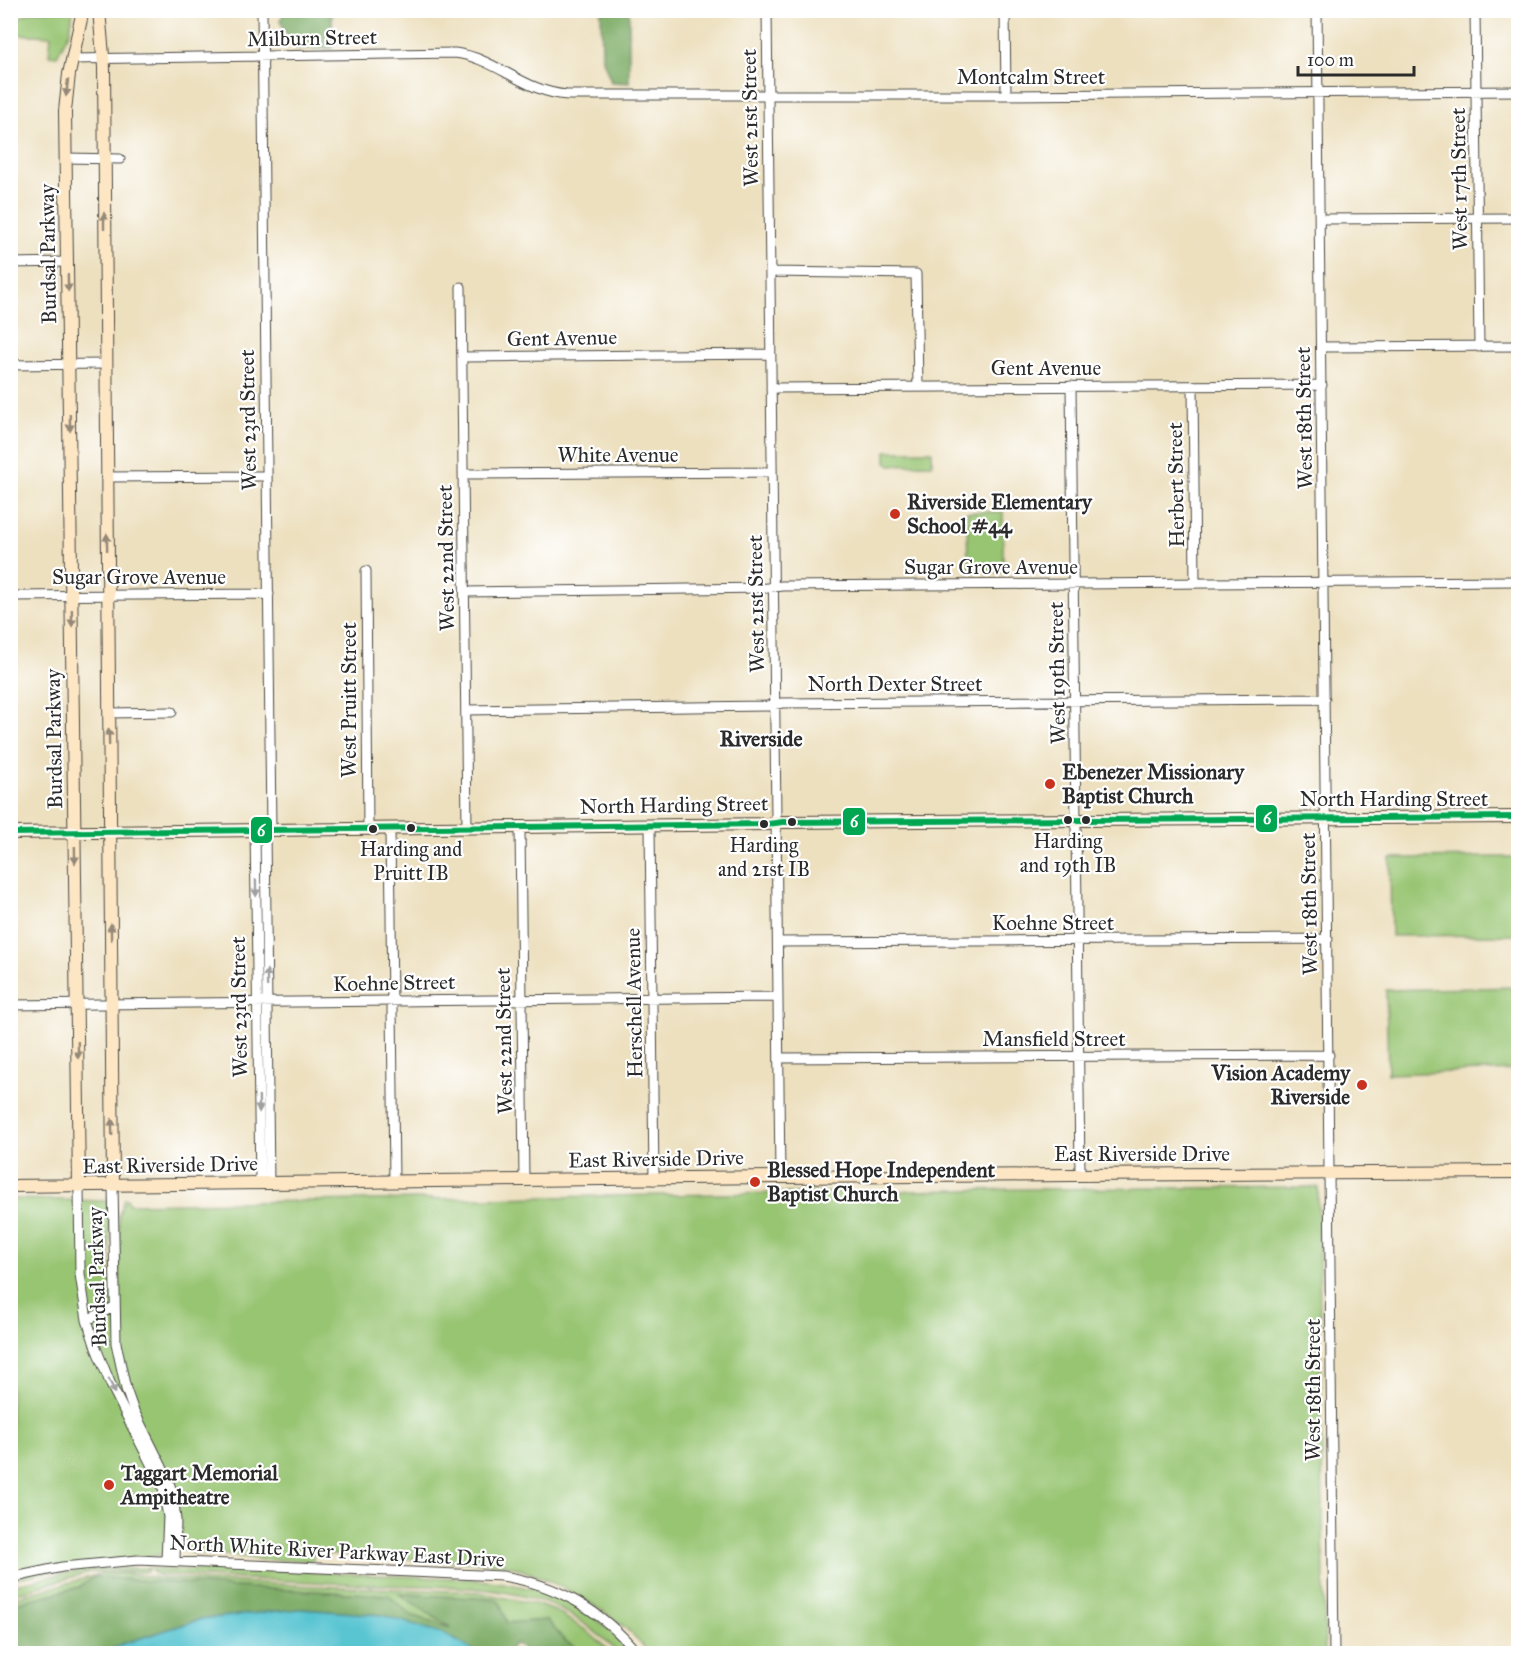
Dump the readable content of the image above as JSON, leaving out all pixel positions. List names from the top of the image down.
{
  "streets": {
    "street": [
      "Milburn Street",
      "Montcalm Street",
      "West 21st Street",
      "West 17th Street",
      "Burdsal Parkway",
      "Gent Avenue",
      "West 18th Street",
      "West 23rd Street",
      "White Avenue",
      "Herbert Street",
      "West 22nd Street",
      "Sugar Grove Avenue",
      "West 19th Street",
      "North Dexter Street",
      "West Pruitt Street",
      "North Harding Street",
      "Koehne Street",
      "Herschell Avenue",
      "Mansfield Street",
      "East Riverside Drive",
      "North White River Parkway East Drive"
    ]
  },
  "crossings": [
    ["Milburn Street", "Montcalm Street"],
    ["Milburn Street", "Burdsal Parkway"],
    ["Milburn Street", "West 23rd Street"],
    ["Montcalm Street", "West 21st Street"],
    ["Montcalm Street", "West 17th Street"],
    ["Montcalm Street", "West 18th Street"],
    ["West 21st Street", "Gent Avenue"],
    ["West 21st Street", "White Avenue"],
    ["West 21st Street", "Sugar Grove Avenue"],
    ["West 21st Street", "North Dexter Street"],
    ["West 21st Street", "North Harding Street"],
    ["West 21st Street", "Koehne Street"],
    ["West 21st Street", "Mansfield Street"],
    ["West 21st Street", "East Riverside Drive"],
    ["Burdsal Parkway", "Sugar Grove Avenue"],
    ["Burdsal Parkway", "North Harding Street"],
    ["Burdsal Parkway", "Koehne Street"],
    ["Burdsal Parkway", "East Riverside Drive"],
    ["Burdsal Parkway", "North White River Parkway East Drive"],
    ["Gent Avenue", "West 18th Street"],
    ["Gent Avenue", "Herbert Street"],
    ["Gent Avenue", "West 22nd Street"],
    ["Gent Avenue", "West 19th Street"],
    ["West 18th Street", "Sugar Grove Avenue"],
    ["West 18th Street", "North Dexter Street"],
    ["West 18th Street", "North Harding Street"],
    ["West 18th Street", "Koehne Street"],
    ["West 18th Street", "Mansfield Street"],
    ["West 18th Street", "East Riverside Drive"],
    ["West 23rd Street", "Sugar Grove Avenue"],
    ["West 23rd Street", "North Harding Street"],
    ["West 23rd Street", "Koehne Street"],
    ["West 23rd Street", "East Riverside Drive"],
    ["White Avenue", "West 22nd Street"],
    ["Herbert Street", "Sugar Grove Avenue"],
    ["West 22nd Street", "Sugar Grove Avenue"],
    ["West 22nd Street", "North Dexter Street"],
    ["West 22nd Street", "North Harding Street"],
    ["West 22nd Street", "Koehne Street"],
    ["West 22nd Street", "East Riverside Drive"],
    ["Sugar Grove Avenue", "West 19th Street"],
    ["West 19th Street", "North Dexter Street"],
    ["West 19th Street", "North Harding Street"],
    ["West 19th Street", "Koehne Street"],
    ["West 19th Street", "Mansfield Street"],
    ["West 19th Street", "East Riverside Drive"],
    ["West Pruitt Street", "North Harding Street"],
    ["North Harding Street", "Herschell Avenue"],
    ["Koehne Street", "Herschell Avenue"],
    ["Herschell Avenue", "East Riverside Drive"]
  ],
  "districts": ["Riverside"],
  "places": [
    "Riverside Elementary School #44",
    "Ebenezer Missionary Baptist Church",
    "Harding and 19th IB",
    "Harding and 21st IB",
    "Harding and Pruitt IB",
    "Vision Academy Riverside",
    "Blessed Hope Independent Baptist Church",
    "Taggart Memorial Ampitheatre"
  ],
  "lines": ["transit line 6"],
  "scale_bar": "100 m"
}
